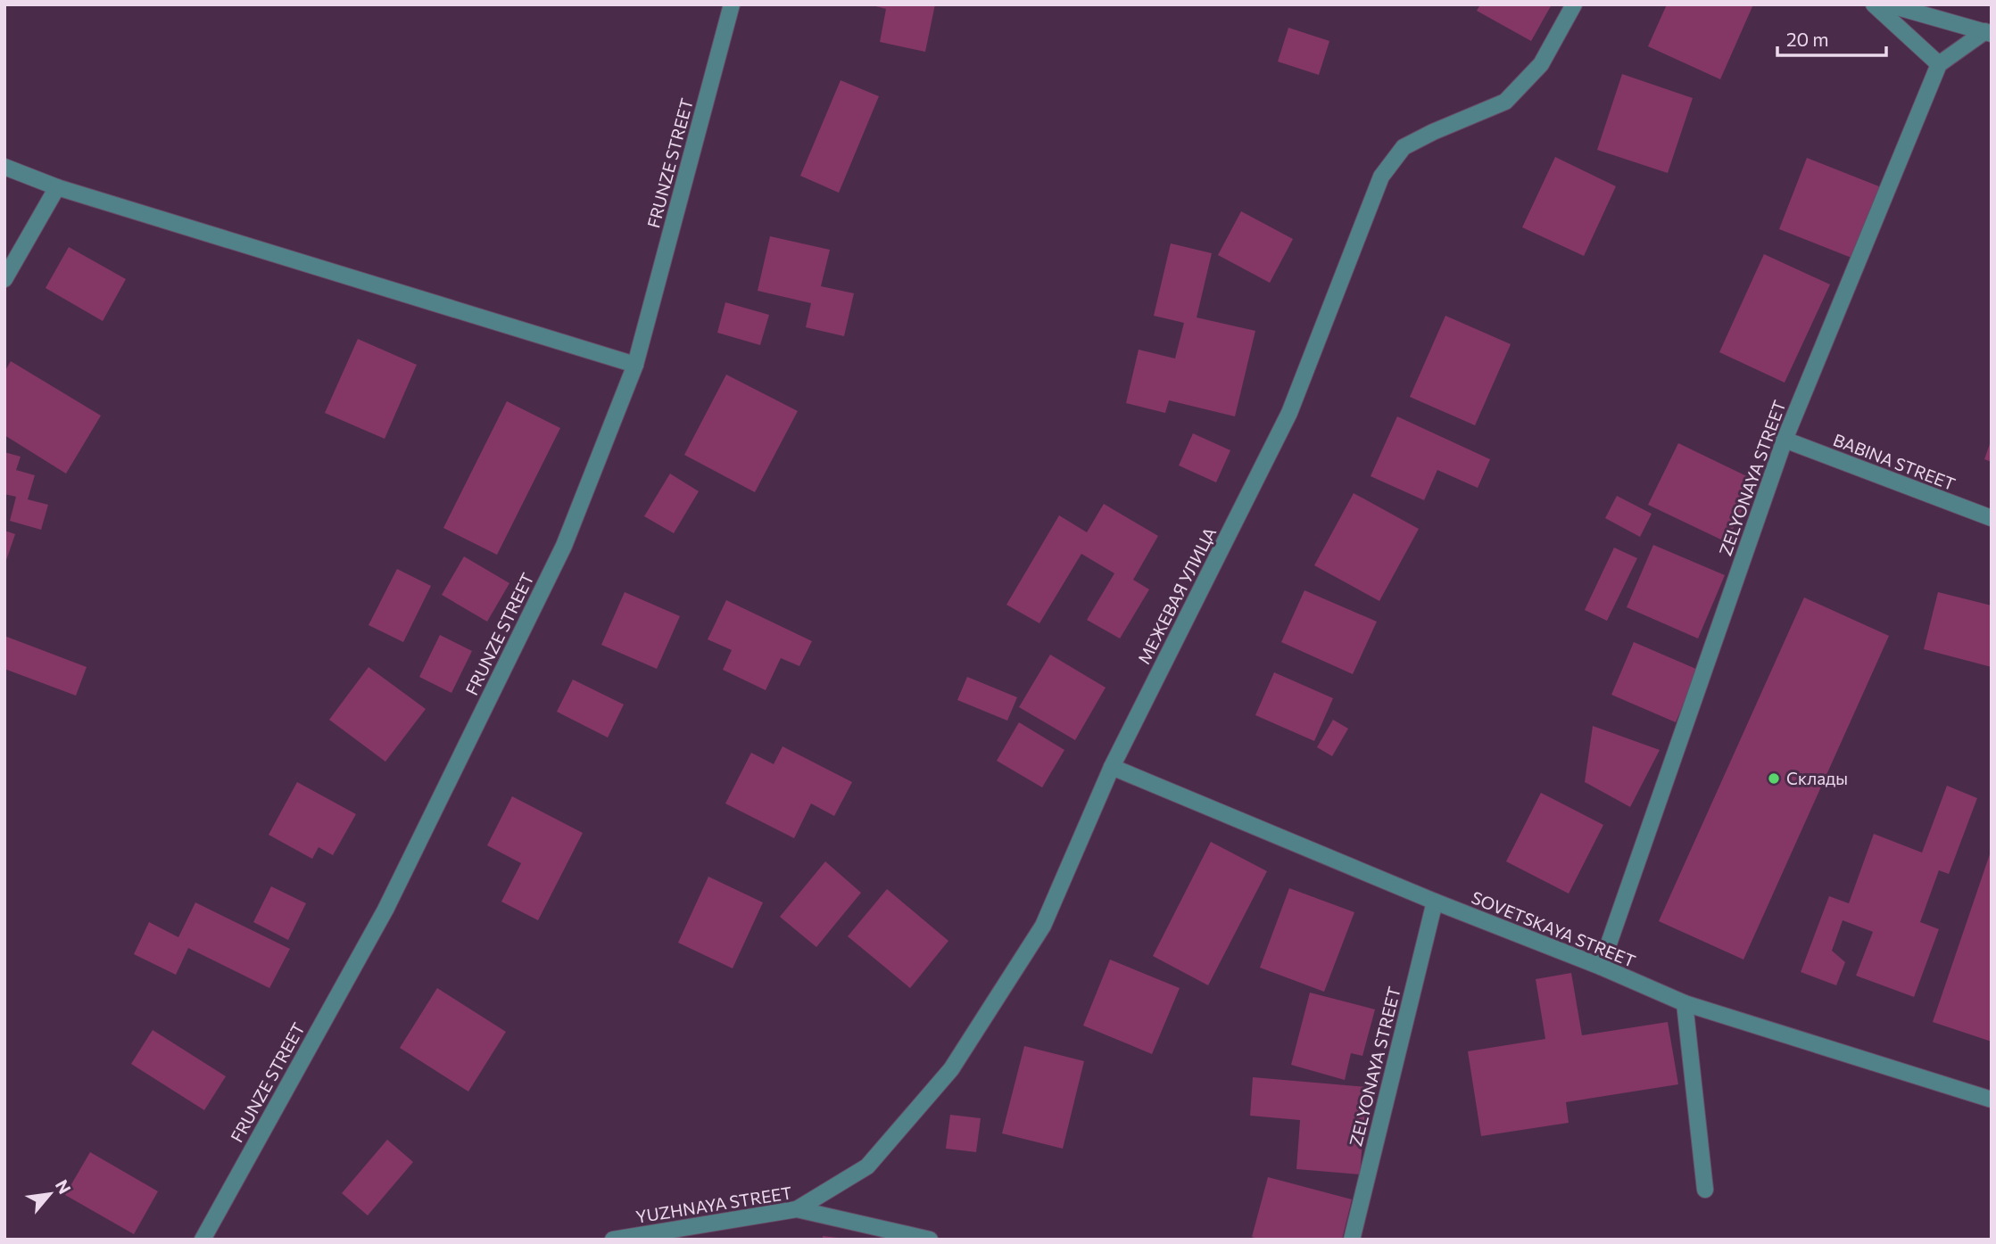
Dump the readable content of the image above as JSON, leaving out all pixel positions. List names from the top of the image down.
{
  "streets": {
    "street": [
      "FRUNZE STREET",
      "BABINA STREET",
      "ZELYONAYA STREET",
      "МЕЖЕВАЯ УЛИЦА",
      "SOVETSKAYA STREET",
      "YUZHNAYA STREET"
    ]
  },
  "crossings": [
    ["BABINA STREET", "ZELYONAYA STREET"],
    ["ZELYONAYA STREET", "SOVETSKAYA STREET"],
    ["МЕЖЕВАЯ УЛИЦА", "SOVETSKAYA STREET"],
    ["МЕЖЕВАЯ УЛИЦА", "YUZHNAYA STREET"]
  ],
  "places": ["Склады"],
  "scale_bar": "20 m",
  "north": "top right"
}
